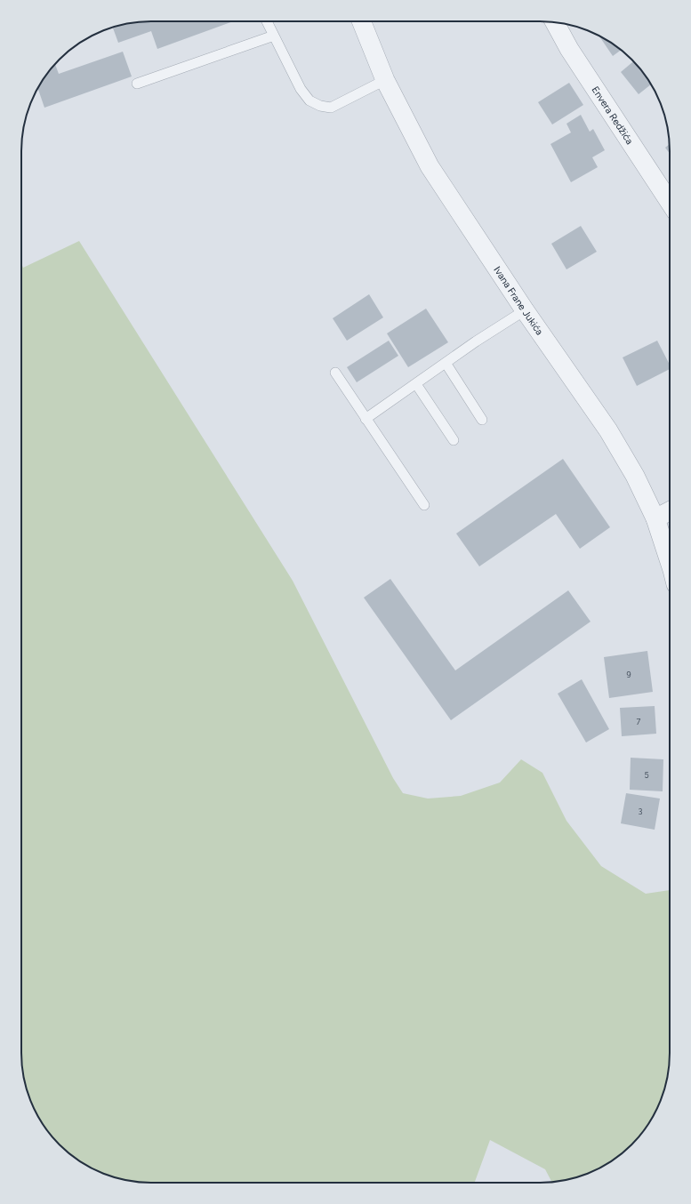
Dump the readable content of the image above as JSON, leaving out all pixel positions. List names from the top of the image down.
{
  "streets": {
    "street": ["Envera Redžića", "Ivana Frane Jukića"]
  },
  "house_numbers": [
    "9",
    "7",
    "5",
    "3"
  ]
}
